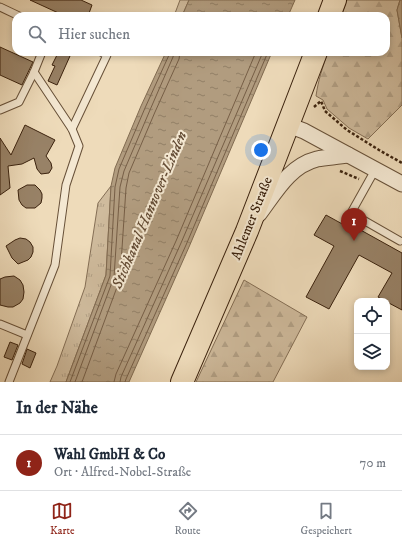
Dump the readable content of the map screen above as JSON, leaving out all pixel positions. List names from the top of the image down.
{
  "streets": {
    "main road": ["Ahlemer Straße"]
  },
  "water": ["Stichkanal Hannover-Linden"],
  "page": {
    "search": "Hier suchen",
    "pins": "1",
    "heading": "In der Nähe",
    "list": [
      {
        "mark": "1",
        "name": "Wahl GmbH & Co",
        "note": "Ort · Alfred-Nobel-Straße",
        "value": "70 m"
      }
    ],
    "nav": ["Karte", "Route", "Gespeichert"]
  }
}
